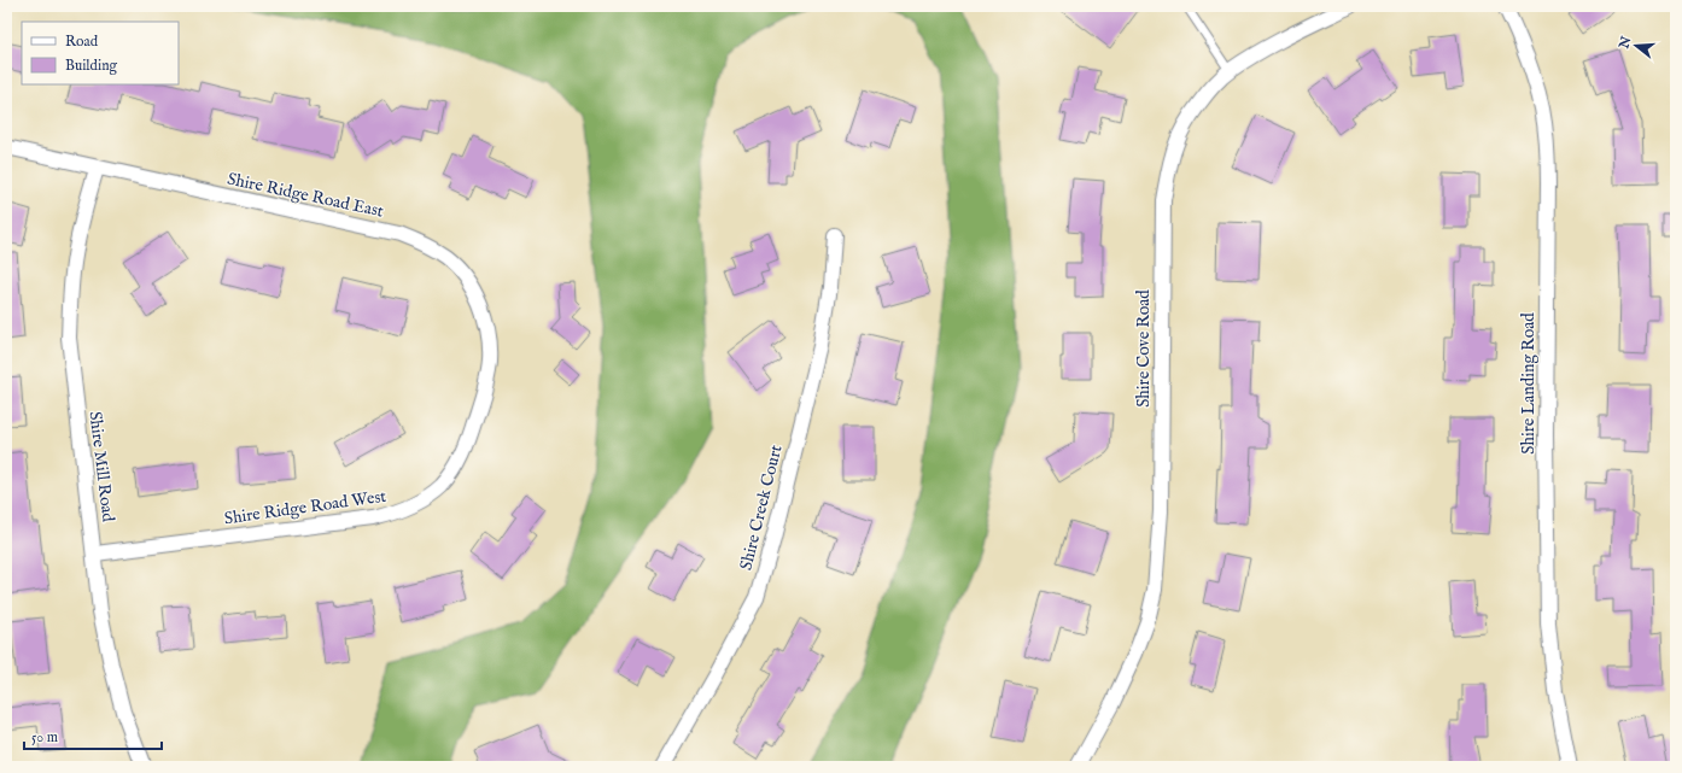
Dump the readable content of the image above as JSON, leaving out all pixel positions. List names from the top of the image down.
{
  "streets": {
    "street": [
      "Shire Ridge Road East",
      "Shire Cove Road",
      "Shire Landing Road",
      "Shire Mill Road",
      "Shire Ridge Road West",
      "Shire Creek Court"
    ]
  },
  "crossings": [
    ["Shire Ridge Road East", "Shire Mill Road"],
    ["Shire Ridge Road East", "Shire Ridge Road West"],
    ["Shire Mill Road", "Shire Ridge Road West"]
  ],
  "legend": ["Road", "Building"],
  "scale_bar": "50 m",
  "north": "left"
}
